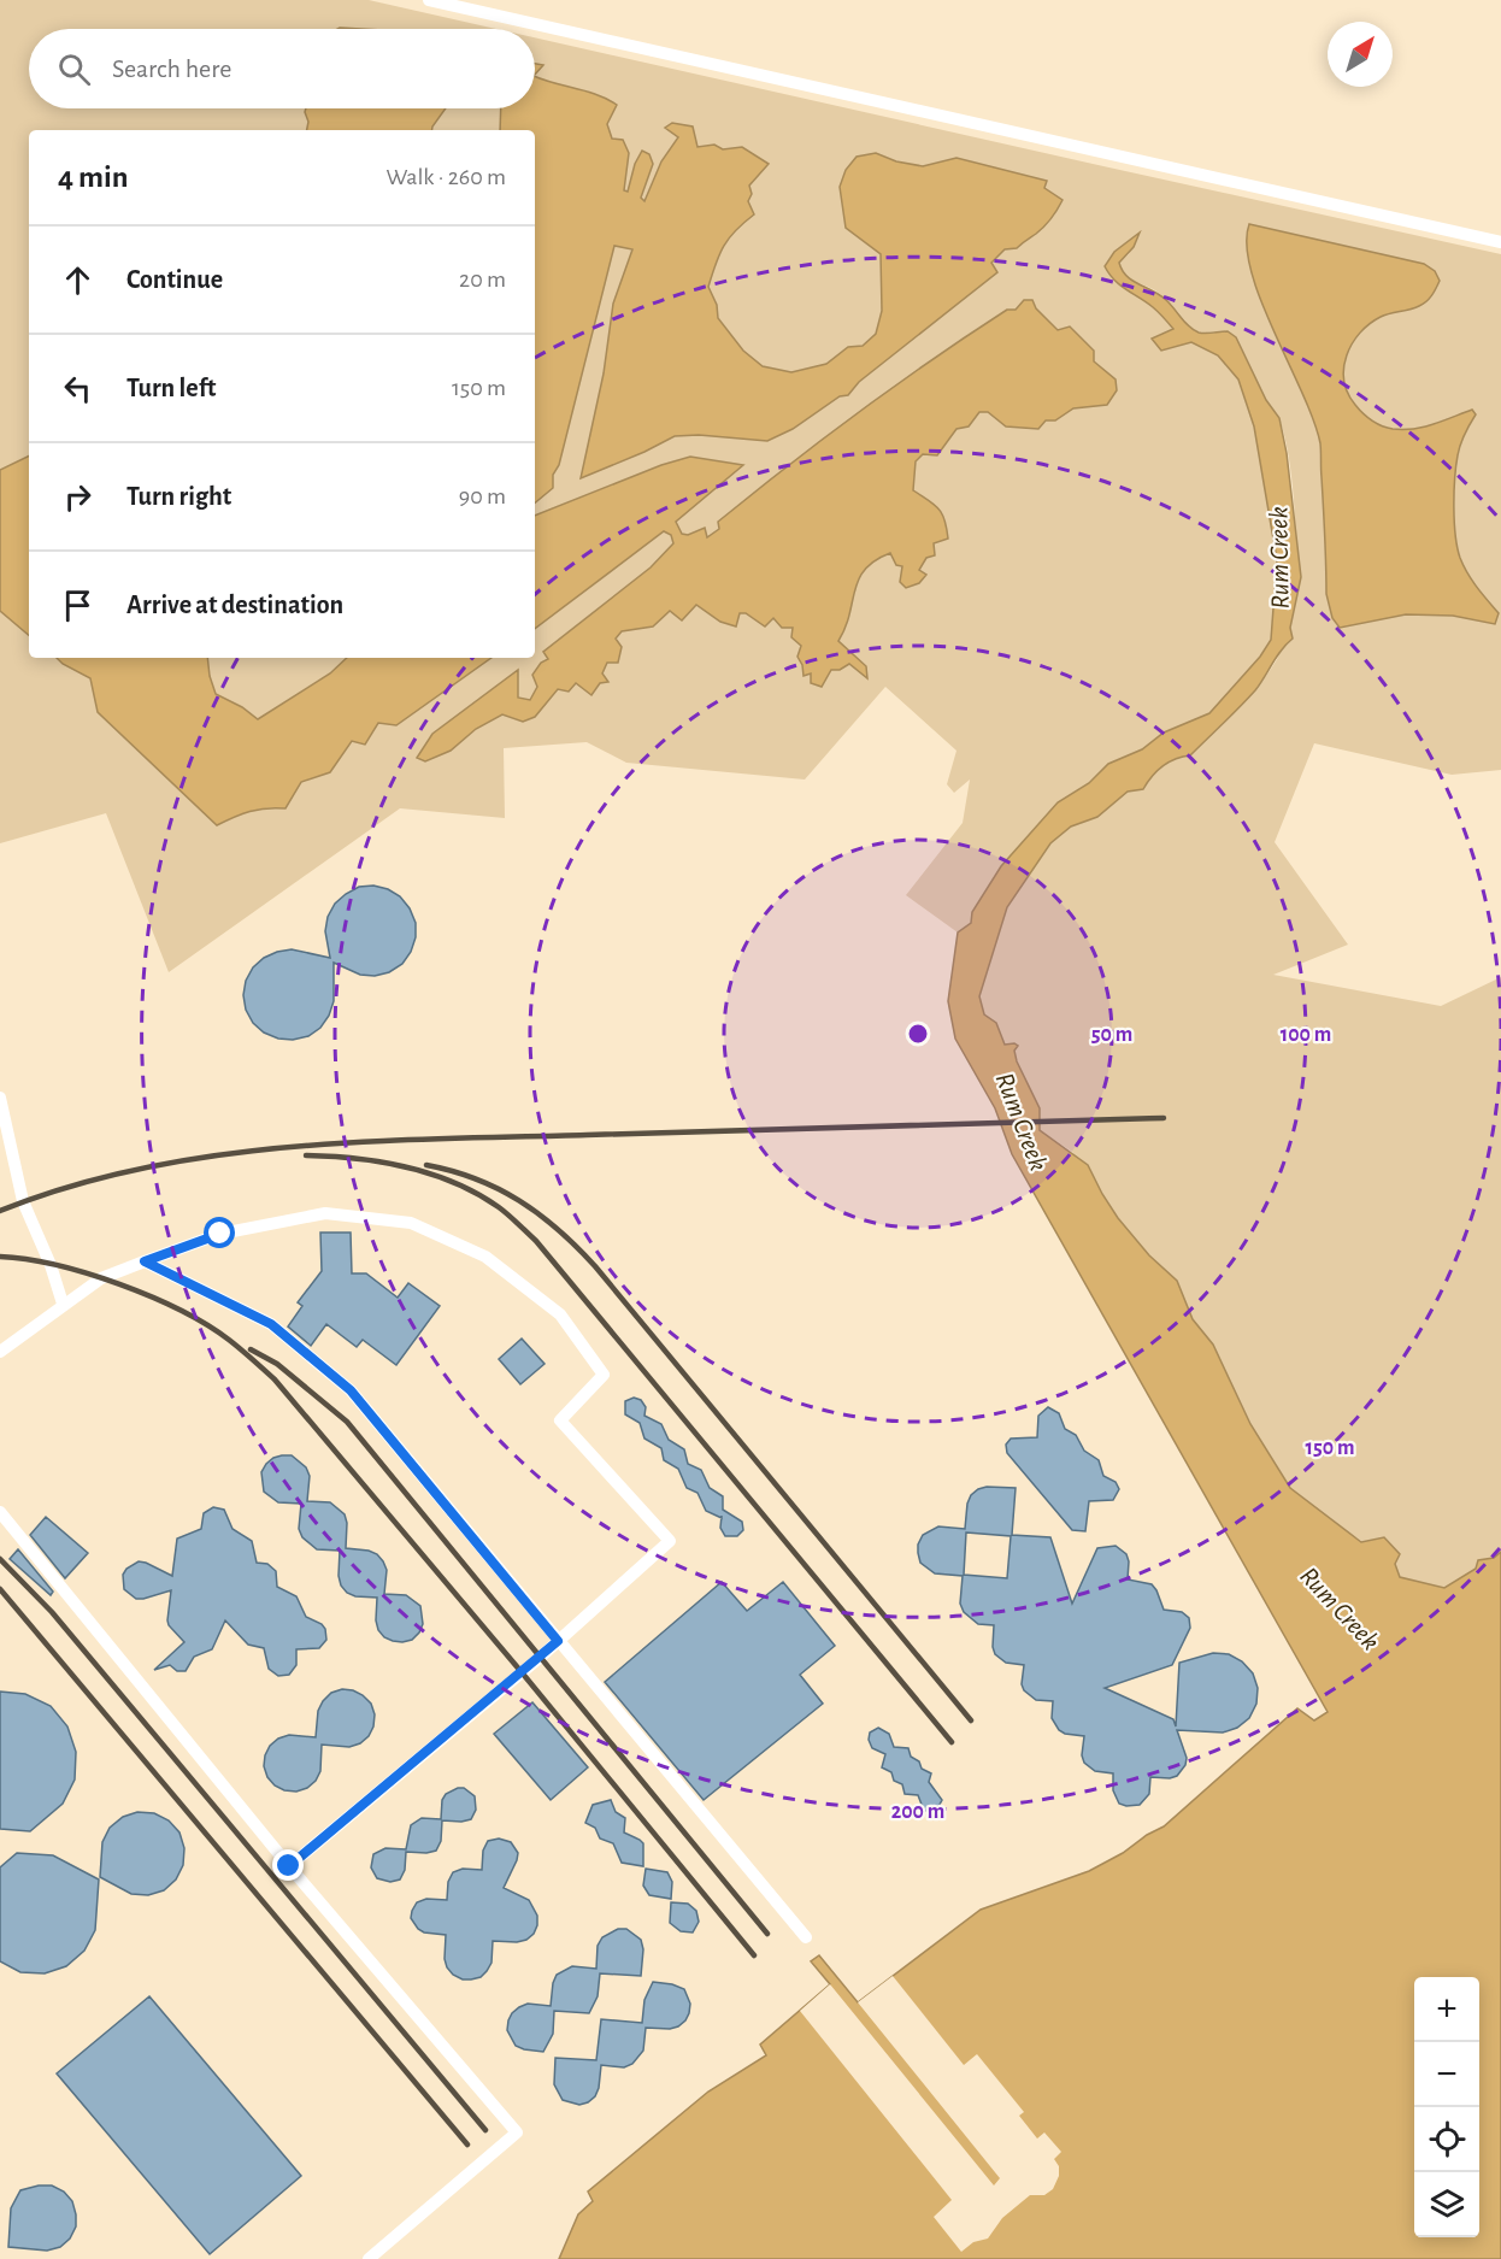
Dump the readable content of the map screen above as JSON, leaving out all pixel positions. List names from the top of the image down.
{
  "water": ["Rum Creek"],
  "north": "top right",
  "page": {
    "search": "Search here",
    "heading": ["4 min", "Walk · 260 m"],
    "list": [
      ["Continue", "20 m"],
      ["Turn left", "150 m"],
      ["Turn right", "90 m"],
      "Arrive at destination"
    ],
    "map_buttons": ["+", "−"]
  },
  "rings": [
    "50 m",
    "100 m",
    "150 m",
    "200 m"
  ]
}
